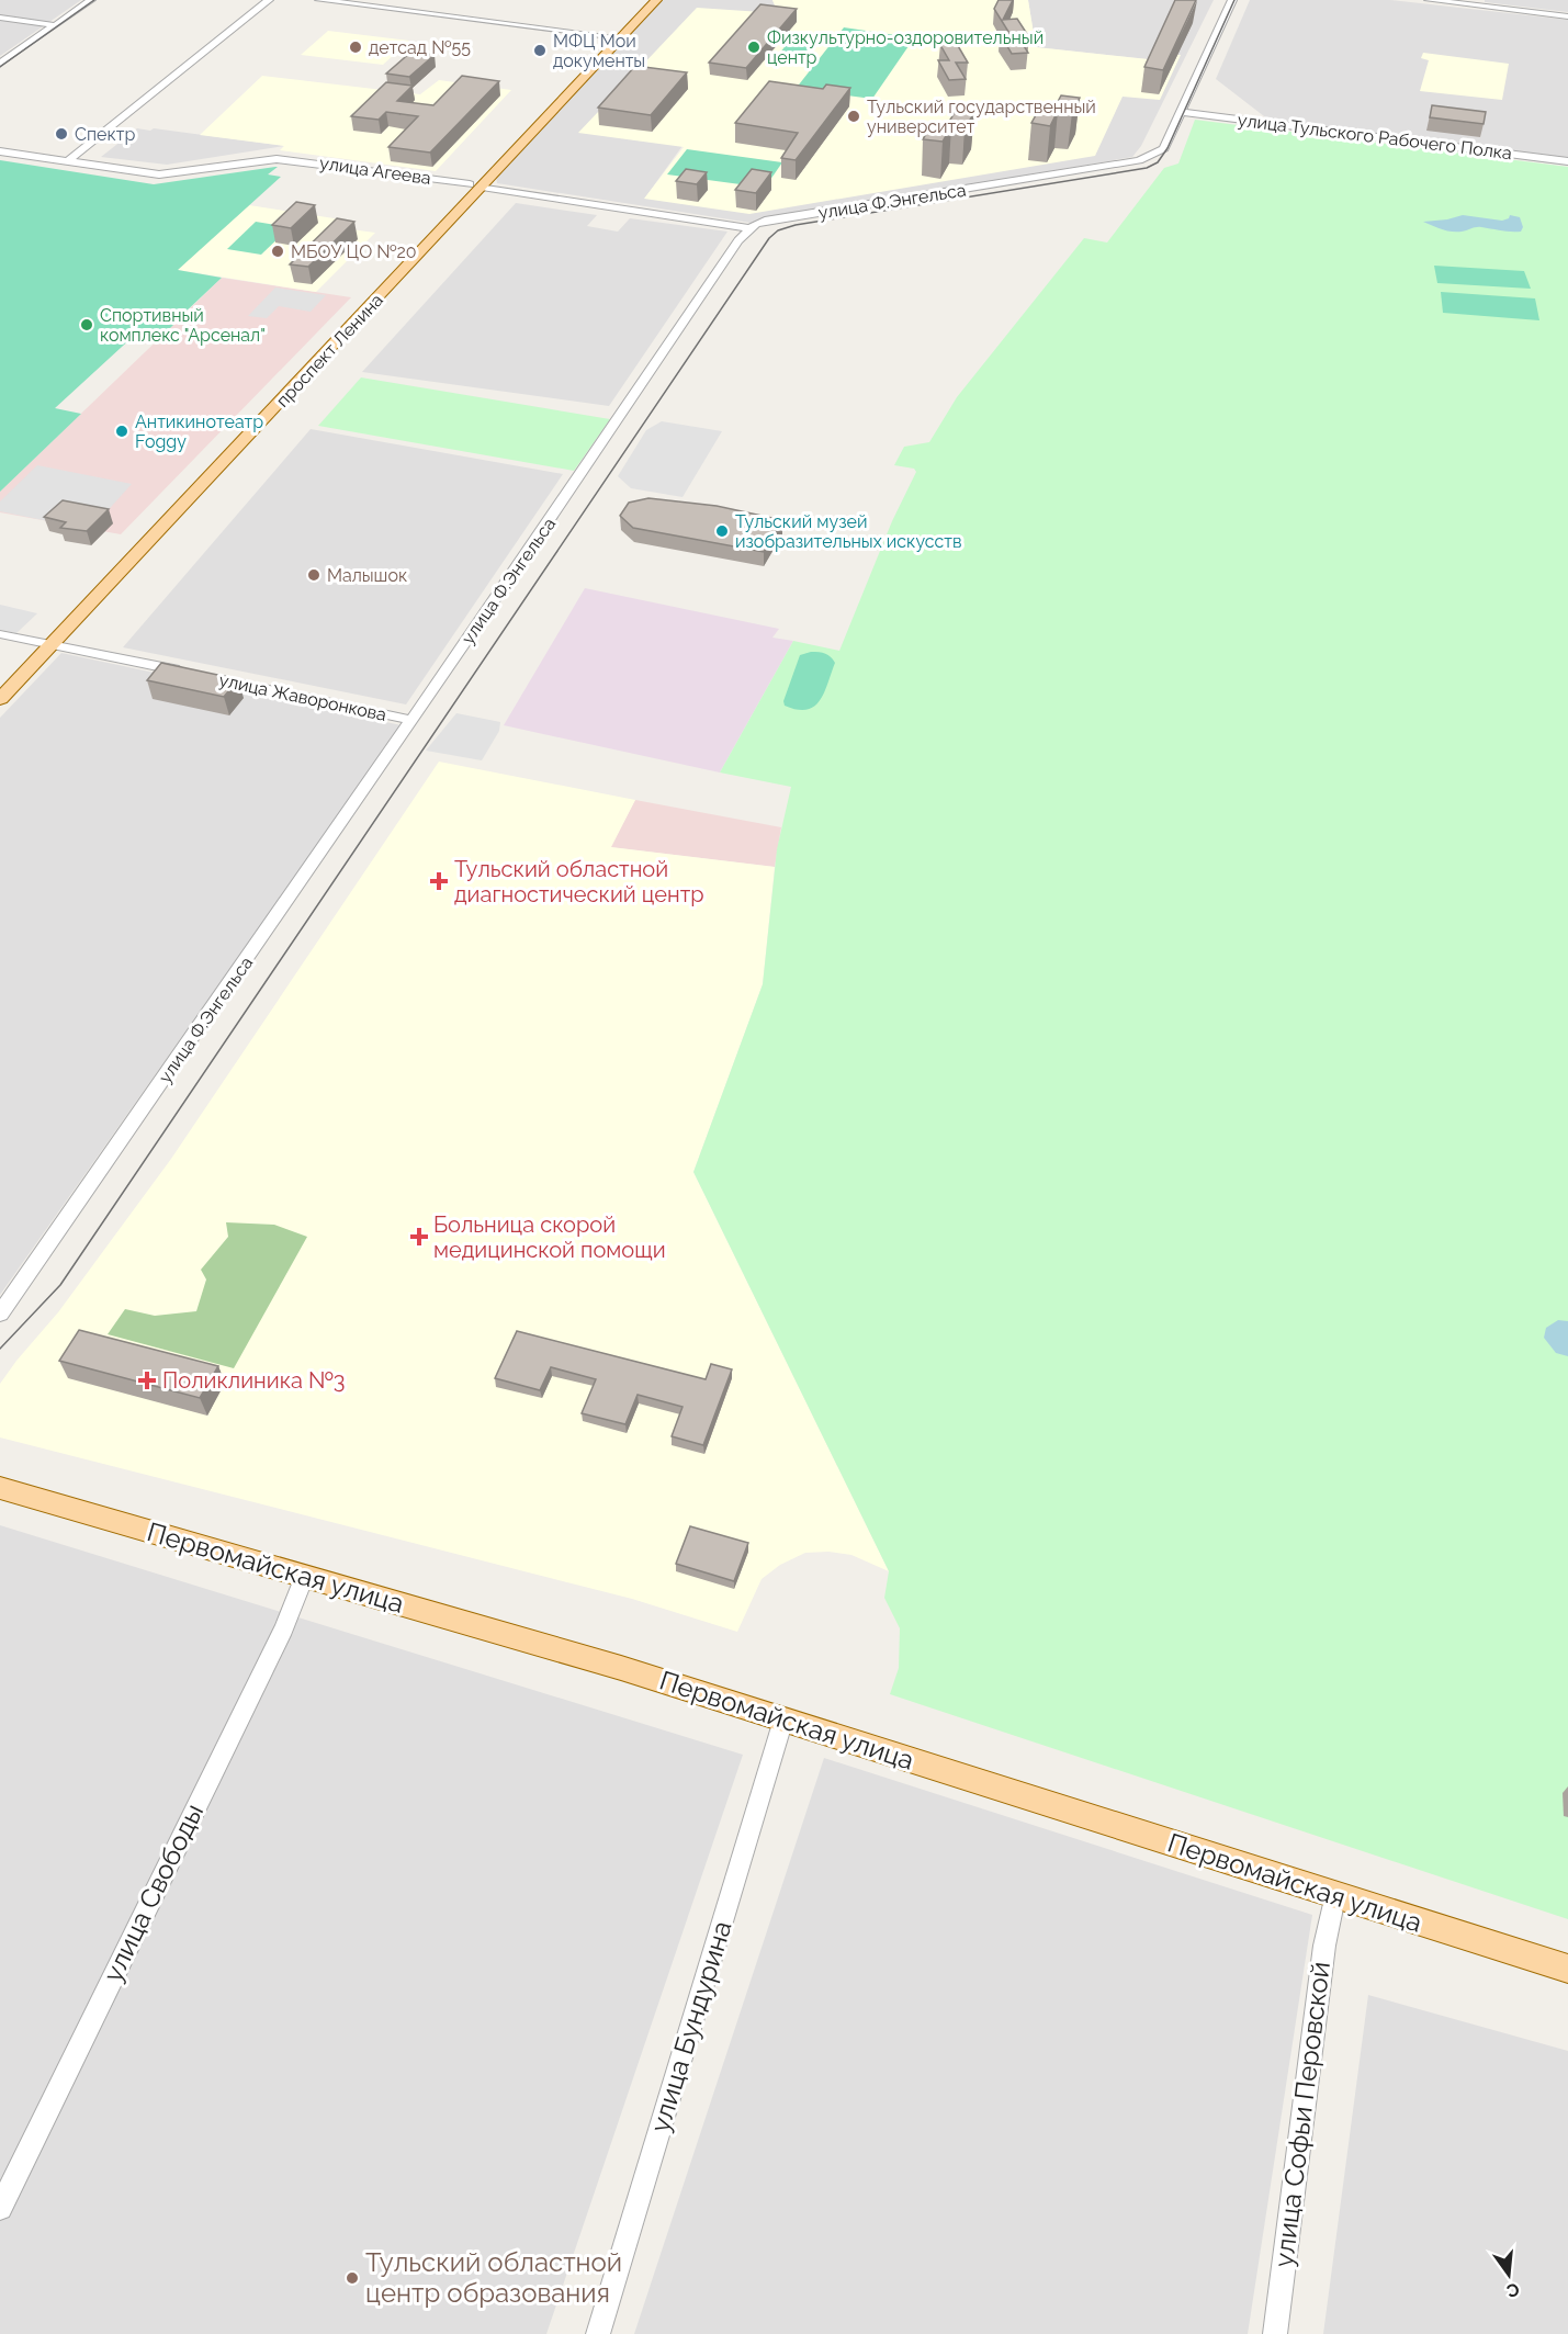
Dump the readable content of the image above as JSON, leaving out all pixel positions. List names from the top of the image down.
{
  "streets": {
    "main road": ["проспект Ленина", "Первомайская улица"],
    "street": [
      "улица Тульского Рабочего Полка",
      "улица Агеева",
      "улица Ф.Энгельса",
      "улица Жаворонкова",
      "улица Свободы",
      "улица Бундурина",
      "улица Софьи Перовской"
    ]
  },
  "crossings": [
    ["улица Тульского Рабочего Полка", "улица Ф.Энгельса"],
    ["улица Агеева", "улица Ф.Энгельса"],
    ["улица Агеева", "проспект Ленина"],
    ["улица Ф.Энгельса", "улица Жаворонкова"],
    ["проспект Ленина", "улица Жаворонкова"],
    ["Первомайская улица", "улица Свободы"],
    ["Первомайская улица", "улица Бундурина"],
    ["Первомайская улица", "улица Софьи Перовской"]
  ],
  "places": {
    "other": [
      "детсад №55",
      "Физкультурно-оздоровительный центр",
      "МФЦ Мои документы",
      "Тульский государственный университет",
      "Спектр",
      "МБОУ ЦО №20",
      "Спортивный комплекс \"Арсенал\"",
      "Антикинотеатр Foggy",
      "Тульский музей изобразительных искусств",
      "Малышок",
      "Тульский областной центр образования"
    ],
    "health": ["Тульский областной диагностический центр", "Больница скорой медицинской помощи", "Поликлиника №3"]
  },
  "north": "bottom"
}
